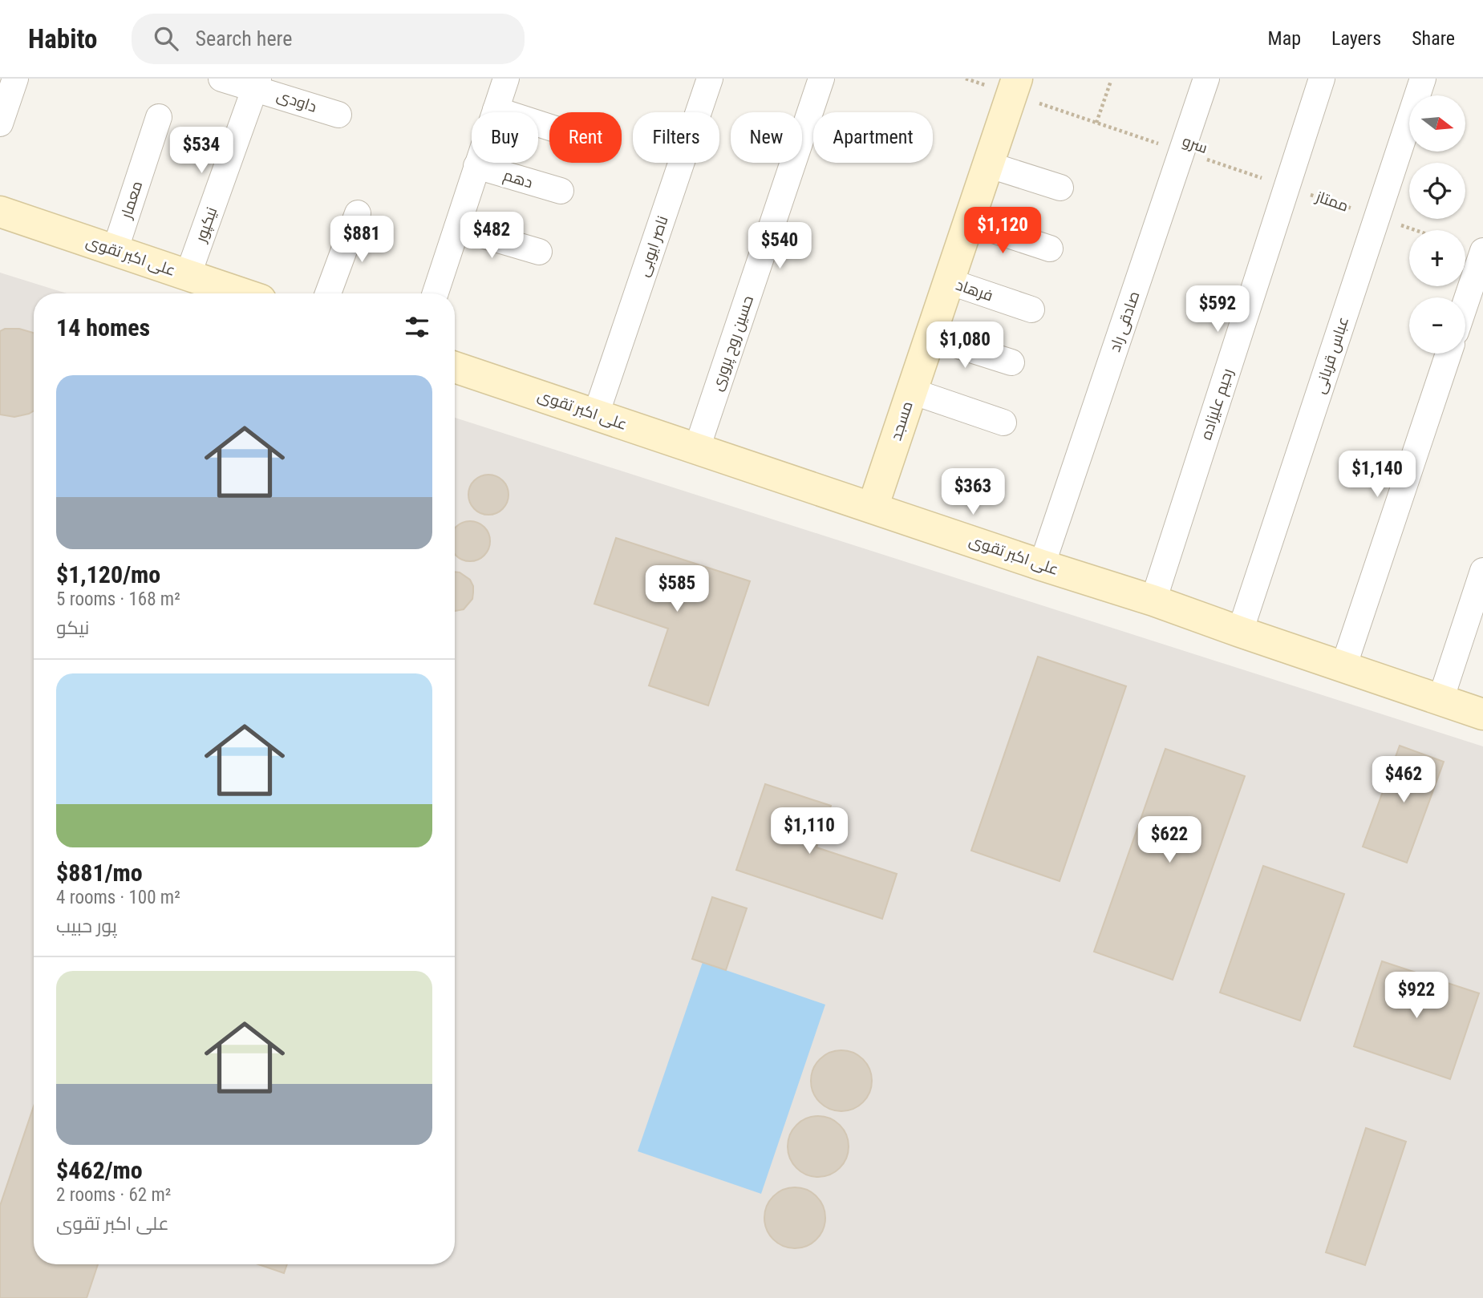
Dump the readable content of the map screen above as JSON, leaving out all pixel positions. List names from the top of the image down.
{
  "streets": {
    "main road": ["علی اکبر تقوی", "مسجد"],
    "street": [
      "داودی",
      "دهم",
      "معمار",
      "نیکپور",
      "ناصر ایوبی",
      "فرهاد",
      "صادقی راد",
      "حسین روح پروری",
      "عباس قربانی",
      "رحیم علیزاده"
    ],
    "path": ["سرو", "ممتاز"]
  },
  "crossings": [
    ["داودی", "نیکپور"],
    ["سرو", "ممتاز"],
    ["سرو", "صادقی راد"],
    ["سرو", "رحیم علیزاده"],
    ["سرو", "مسجد"],
    ["معمار", "علی اکبر تقوی"],
    ["ممتاز", "عباس قربانی"],
    ["ممتاز", "رحیم علیزاده"],
    ["نیکپور", "علی اکبر تقوی"],
    ["ناصر ایوبی", "علی اکبر تقوی"],
    ["علی اکبر تقوی", "صادقی راد"],
    ["علی اکبر تقوی", "حسین روح پروری"],
    ["علی اکبر تقوی", "عباس قربانی"],
    ["علی اکبر تقوی", "رحیم علیزاده"],
    ["علی اکبر تقوی", "مسجد"],
    ["فرهاد", "مسجد"]
  ],
  "north": "right",
  "page": {
    "header": "Habito",
    "search": "Search here",
    "nav": ["Map", "Layers", "Share"],
    "map_buttons": ["+", "−"],
    "chip": [
      "Buy",
      "Rent",
      "Filters",
      "New",
      "Apartment"
    ],
    "price": [
      "$534",
      "$1,120",
      "$482",
      "$881",
      "$540",
      "$592",
      "$1,080",
      "$1,140",
      "$363",
      "$585",
      "$462",
      "$1,110",
      "$622",
      "$922"
    ],
    "heading": "14 homes",
    "list": [
      {
        "name": "$1,120/mo",
        "note": "5 rooms · 168 m² · نیکو"
      },
      {
        "name": "$881/mo",
        "note": "4 rooms · 100 m² · پور حبیب"
      },
      {
        "name": "$462/mo",
        "note": "2 rooms · 62 m² · علی اکبر تقوی"
      }
    ]
  }
}
